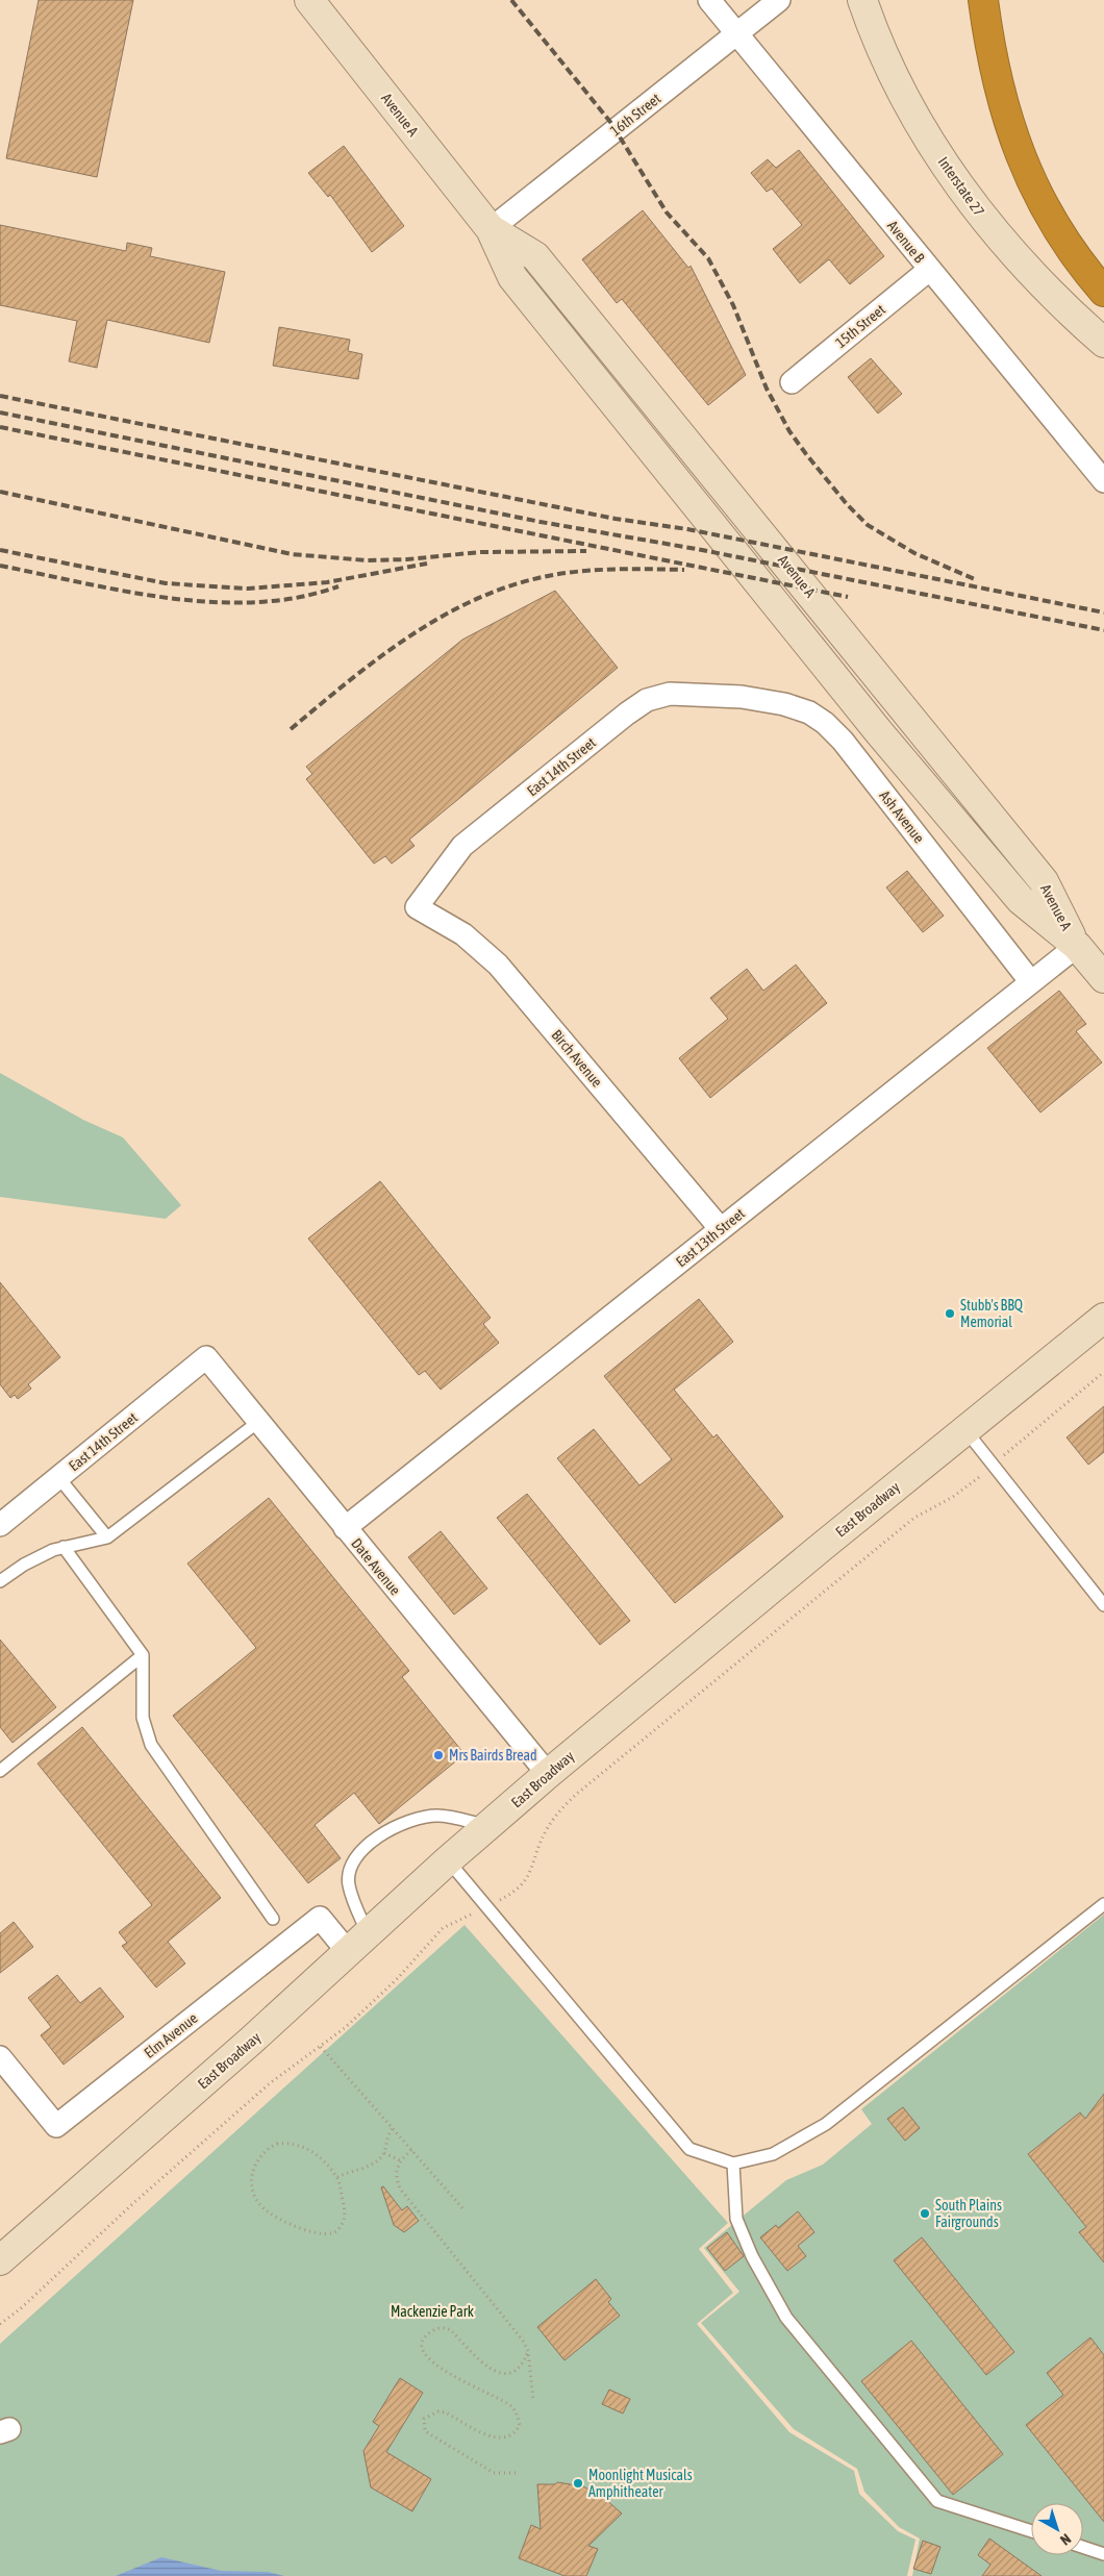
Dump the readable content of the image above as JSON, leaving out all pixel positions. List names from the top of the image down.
{
  "streets": {
    "main road": ["Avenue A", "Interstate 27", "East Broadway"],
    "street": [
      "16th Street",
      "Avenue B",
      "15th Street",
      "East 14th Street",
      "Ash Avenue",
      "Birch Avenue",
      "East 13th Street",
      "Date Avenue",
      "Elm Avenue"
    ]
  },
  "crossings": [
    ["Avenue A", "16th Street"],
    ["Avenue A", "East 13th Street"],
    ["16th Street", "Avenue B"],
    ["Avenue B", "15th Street"],
    ["East 14th Street", "Ash Avenue"],
    ["East 14th Street", "Birch Avenue"],
    ["East 14th Street", "Date Avenue"],
    ["Ash Avenue", "East 13th Street"],
    ["Birch Avenue", "East 13th Street"],
    ["East 13th Street", "Date Avenue"],
    ["East Broadway", "Date Avenue"],
    ["East Broadway", "Elm Avenue"]
  ],
  "parks": ["Mackenzie Park"],
  "places": [
    "Stubb's BBQ Memorial",
    "Mrs Bairds Bread",
    "South Plains Fairgrounds",
    "Moonlight Musicals Amphitheater"
  ],
  "north": "bottom right"
}
